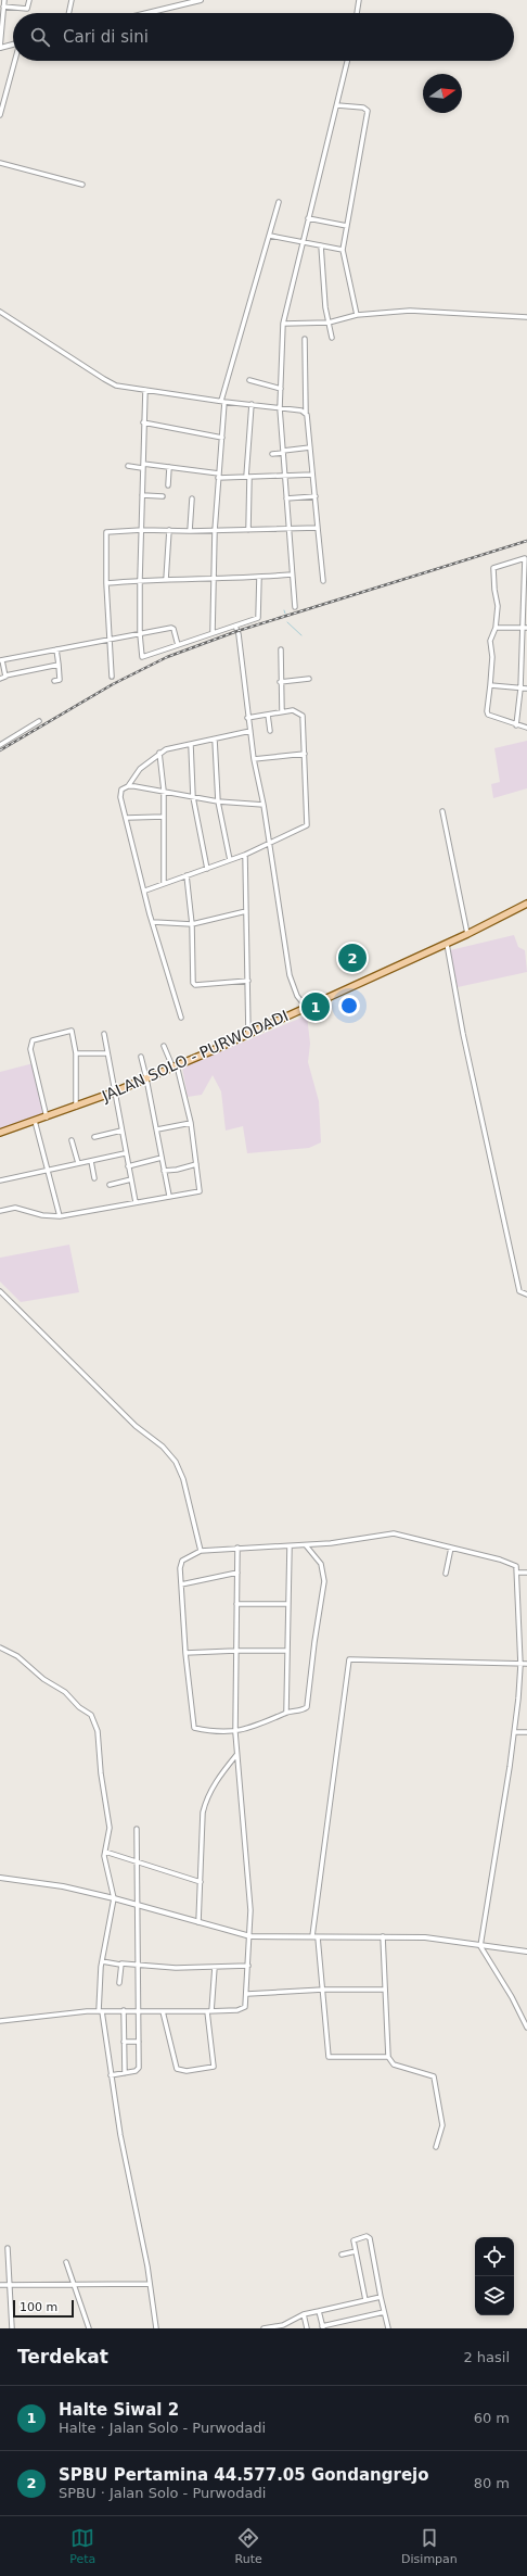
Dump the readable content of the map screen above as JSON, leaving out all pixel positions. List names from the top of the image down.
{
  "streets": {
    "main road": ["JALAN SOLO - PURWODADI"]
  },
  "scale_bar": "100 m",
  "north": "right",
  "page": {
    "search": "Cari di sini",
    "pins": ["2", "1"],
    "scale": "100 m",
    "heading": ["Terdekat", "2 hasil"],
    "list": [
      {
        "mark": "1",
        "name": "Halte Siwal 2",
        "note": "Halte · Jalan Solo - Purwodadi",
        "value": "60 m"
      },
      {
        "mark": "2",
        "name": "SPBU Pertamina 44.577.05 Gondangrejo",
        "note": "SPBU · Jalan Solo - Purwodadi",
        "value": "80 m"
      }
    ],
    "nav": ["Peta", "Rute", "Disimpan"]
  }
}
